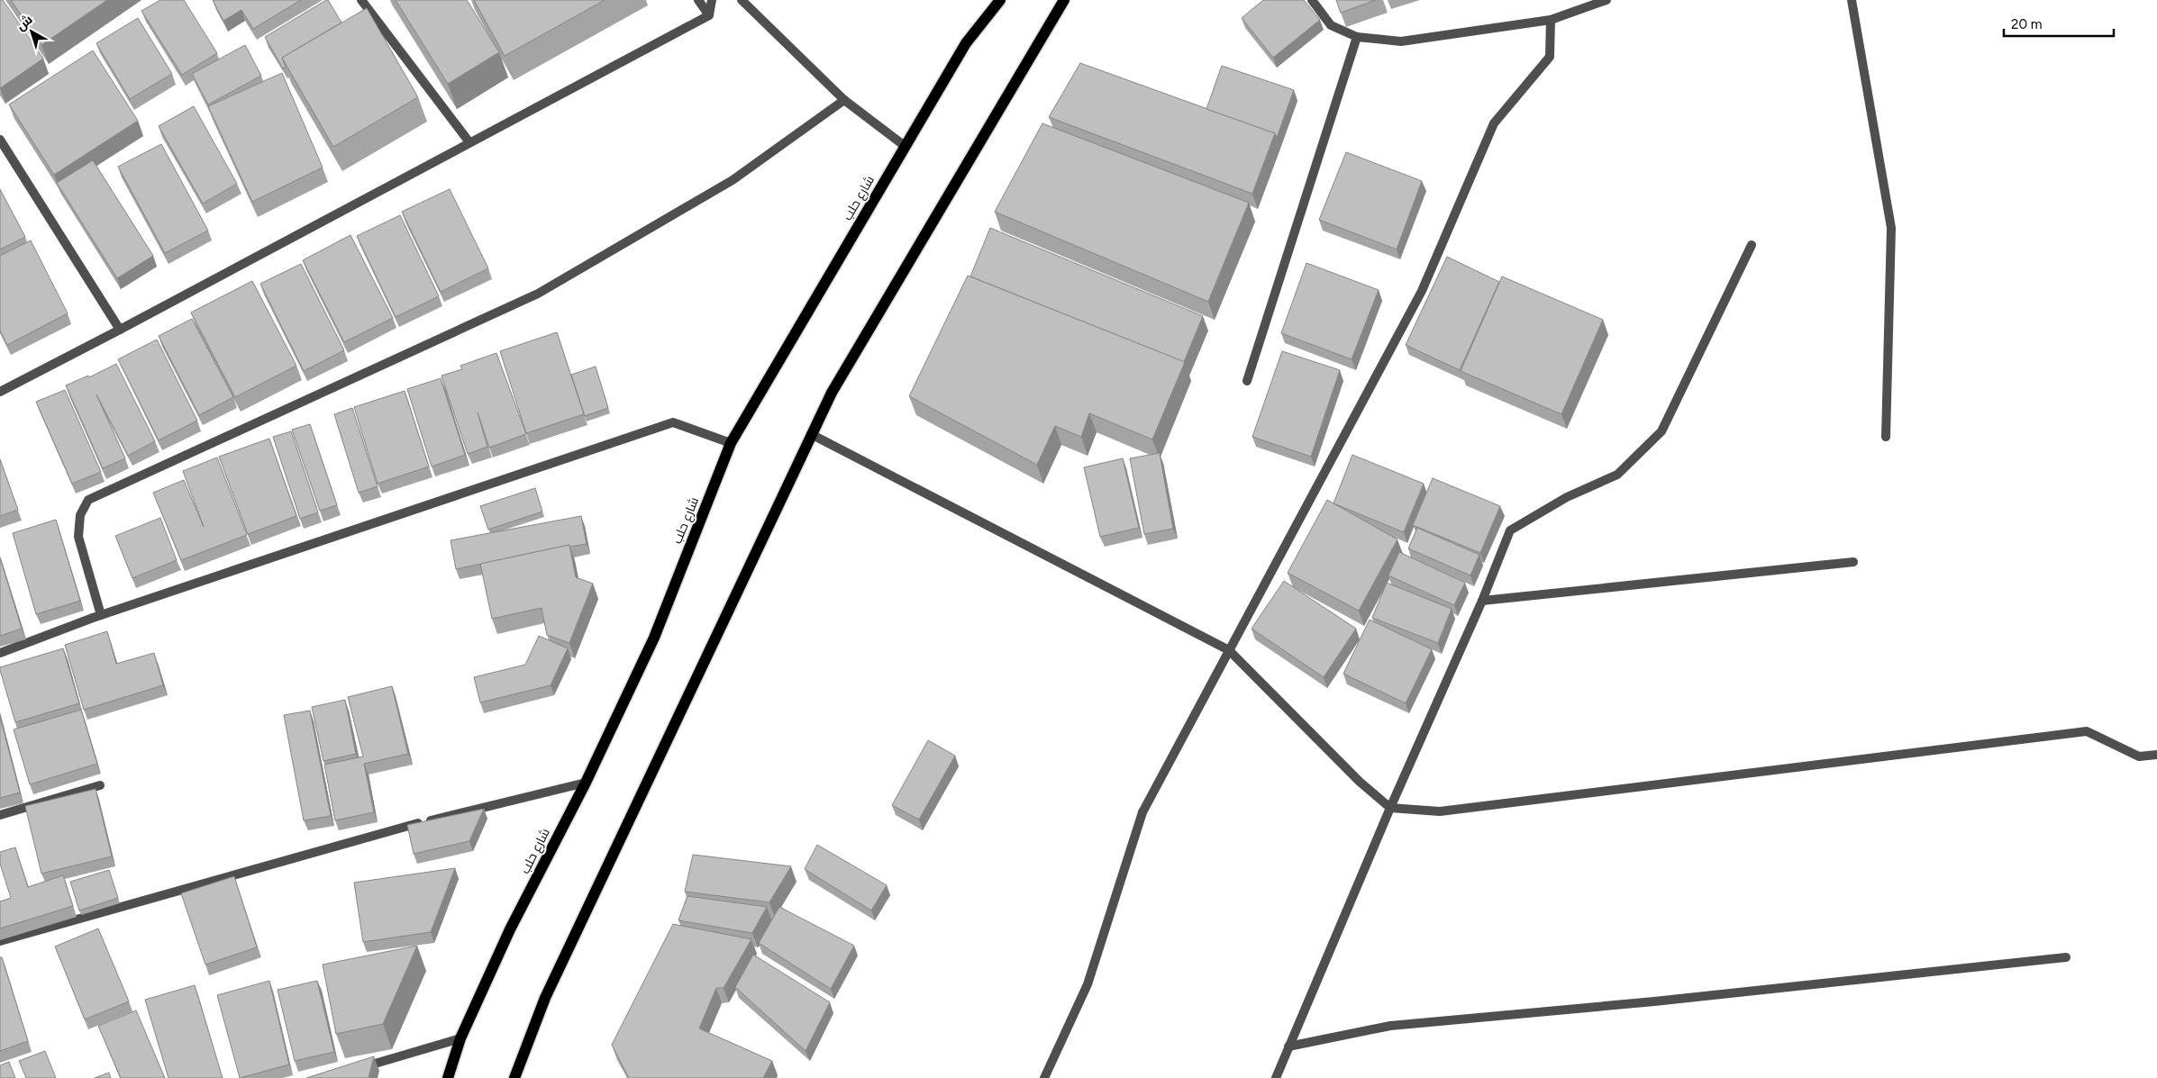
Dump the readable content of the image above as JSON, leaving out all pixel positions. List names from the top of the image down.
{
  "streets": {
    "main road": ["شارع حلب"]
  },
  "scale_bar": "20 m",
  "north": "top left"
}
